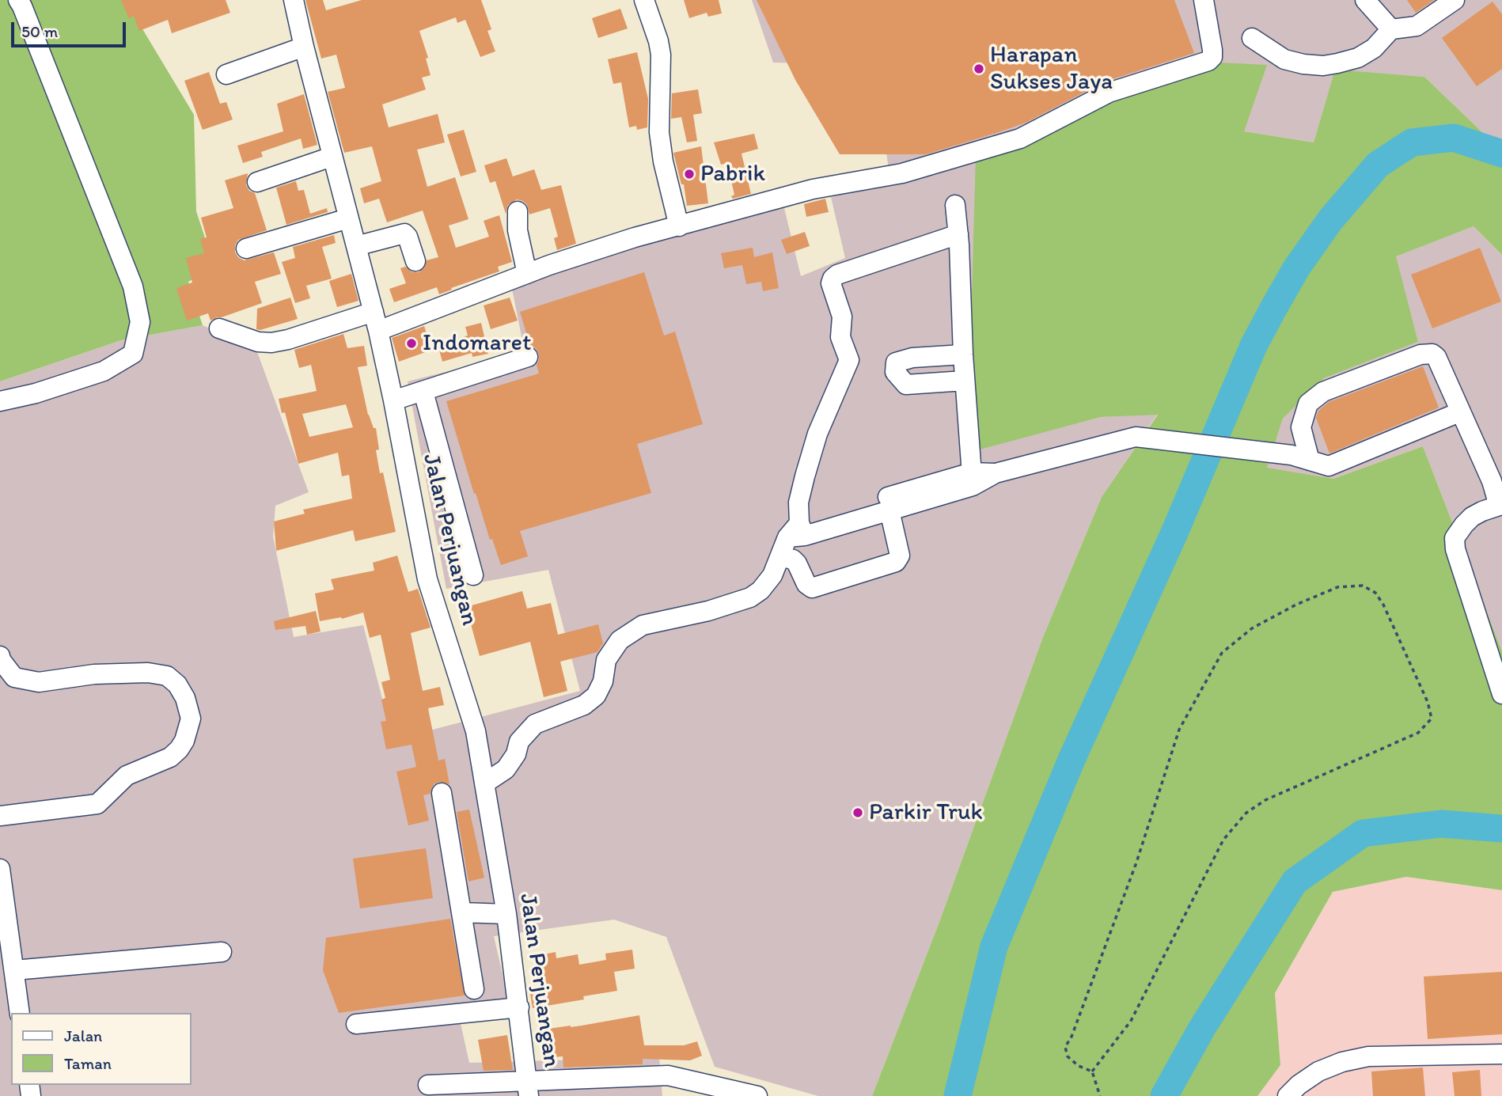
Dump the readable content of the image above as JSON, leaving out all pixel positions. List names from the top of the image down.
{
  "streets": {
    "street": ["Jalan Perjuangan"]
  },
  "places": [
    "Harapan Sukses Jaya",
    "Pabrik",
    "Indomaret",
    "Parkir Truk"
  ],
  "legend": ["Jalan", "Taman"],
  "scale_bar": "50 m"
}
